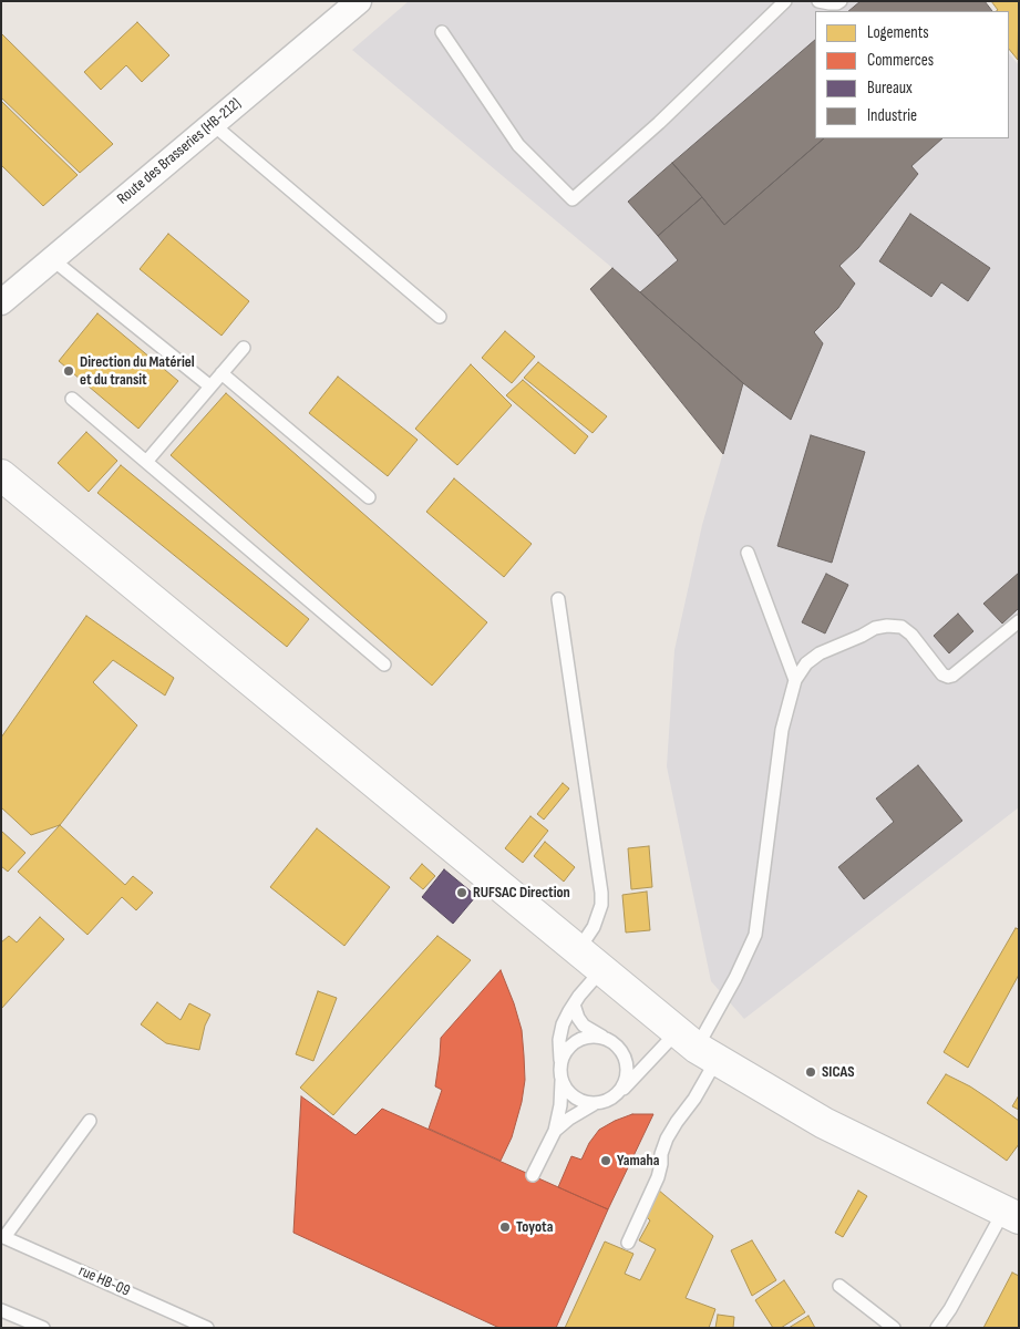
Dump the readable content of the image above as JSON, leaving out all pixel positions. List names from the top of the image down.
{
  "streets": {
    "street": ["Route des Brasseries (HB-212)"],
    "lane": ["rue HB-09"]
  },
  "places": [
    "Direction du Matériel et du transit",
    "RUFSAC Direction",
    "SICAS",
    "Yamaha",
    "Toyota"
  ],
  "legend": [
    "Logements",
    "Commerces",
    "Bureaux",
    "Industrie"
  ]
}
